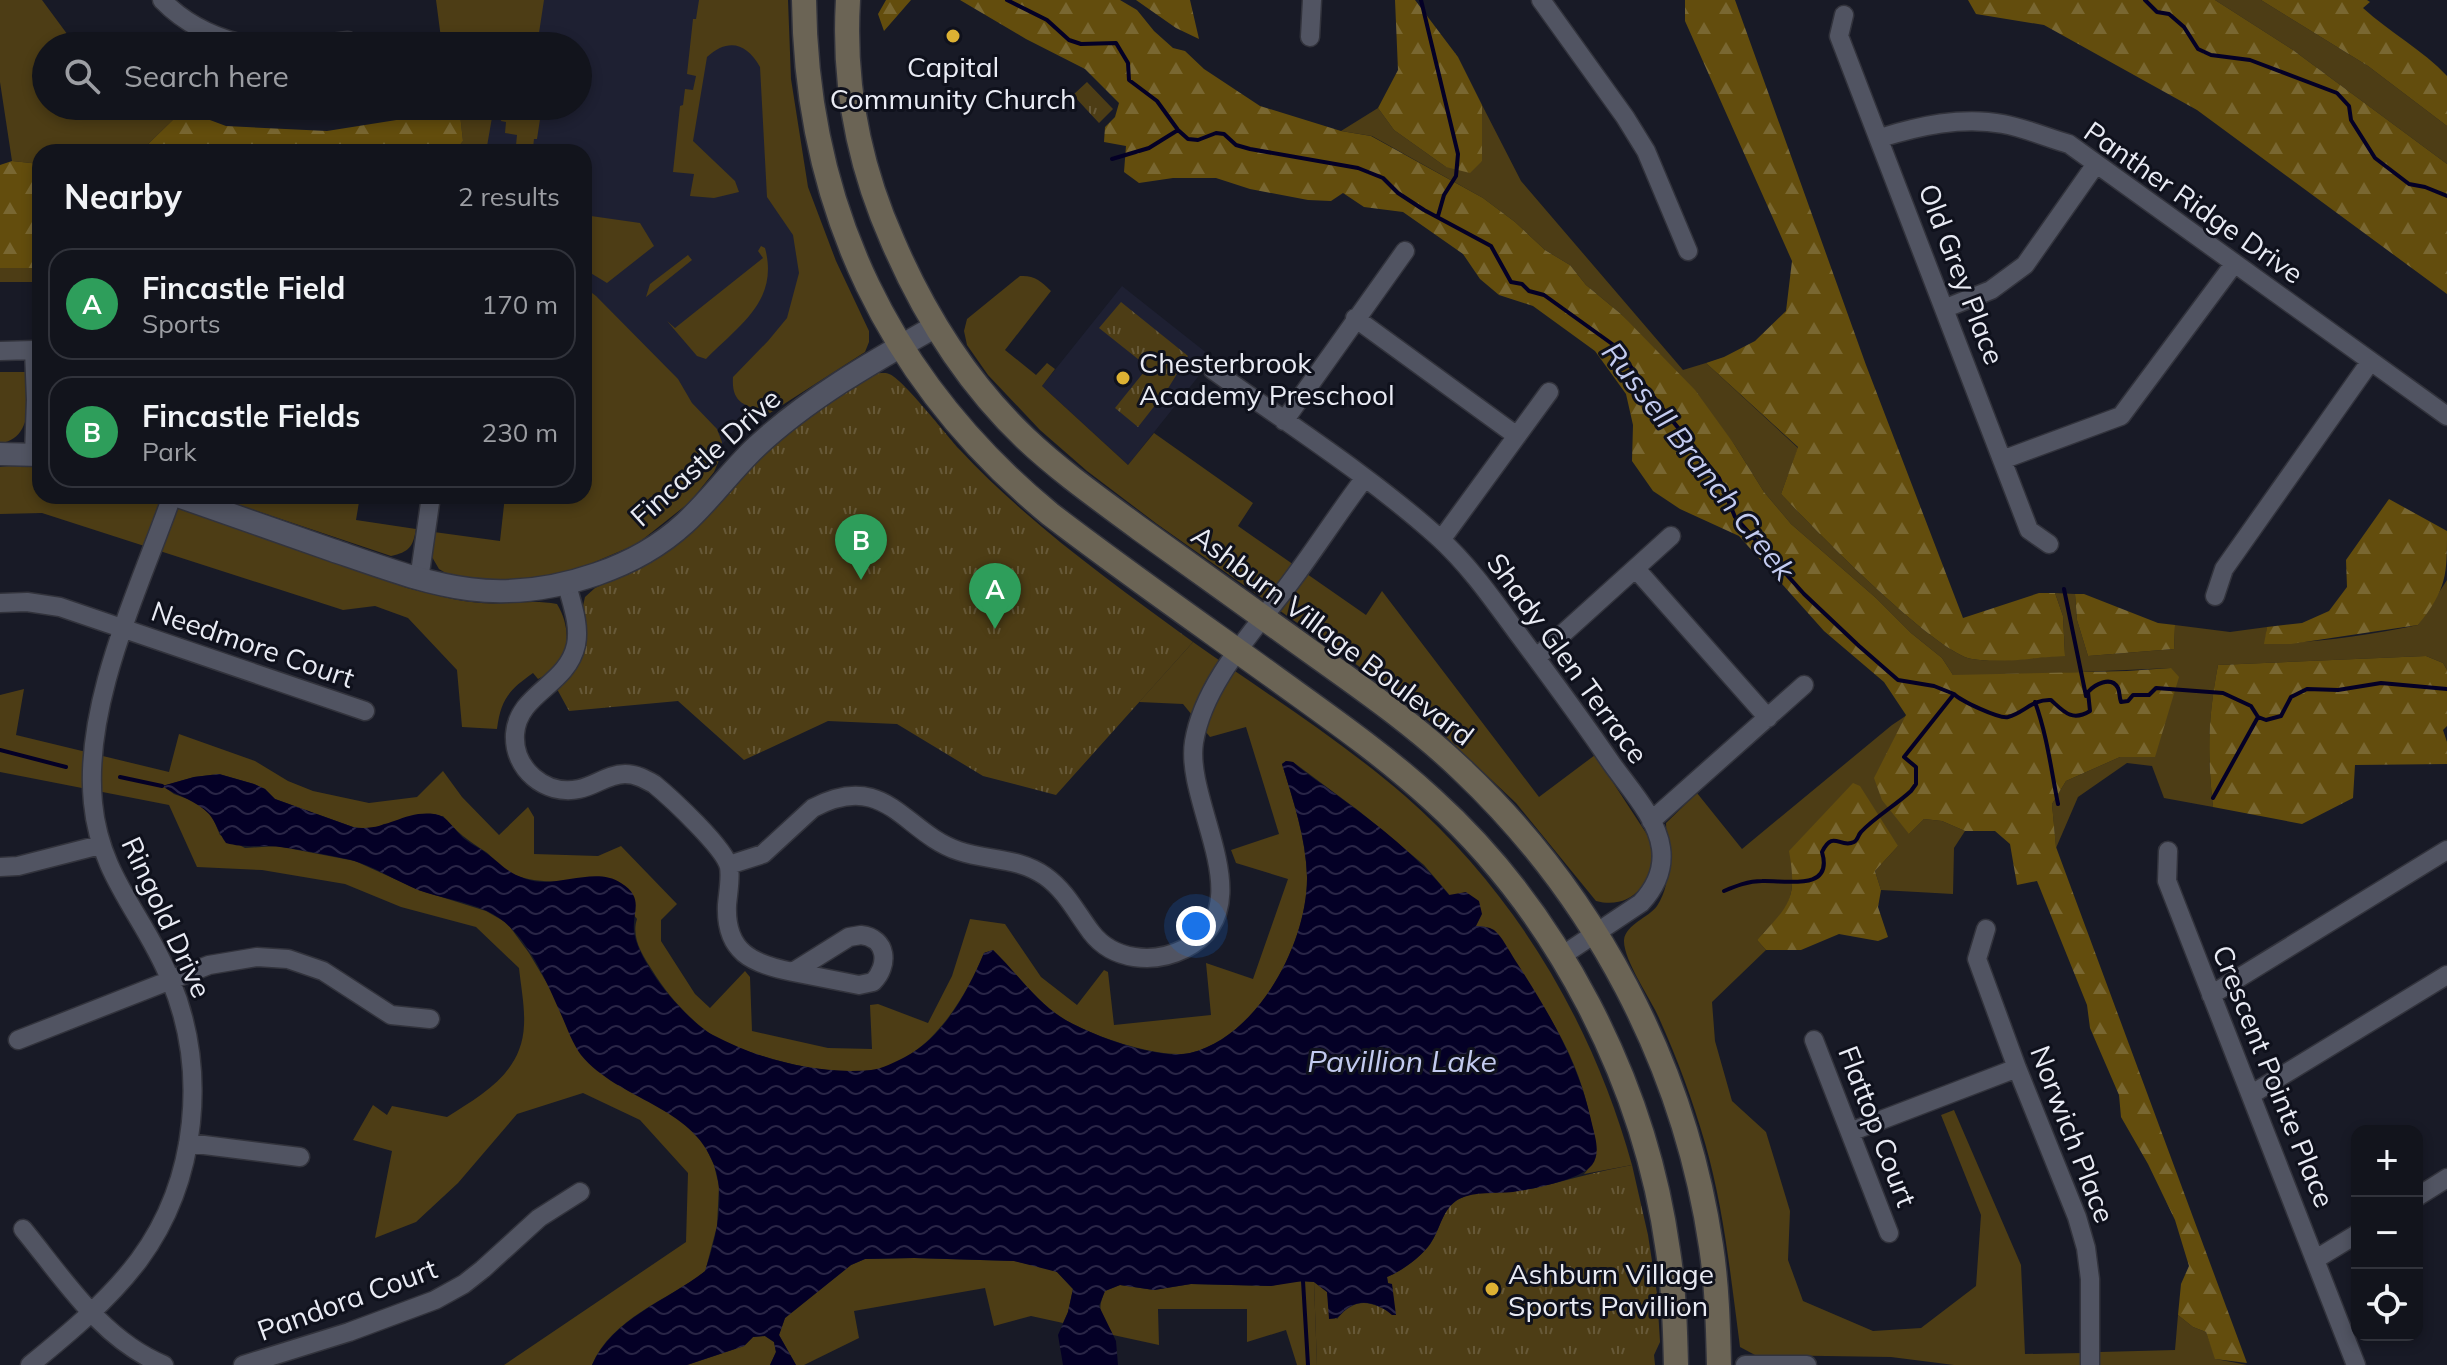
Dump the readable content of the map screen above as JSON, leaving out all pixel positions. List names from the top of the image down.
{
  "streets": {
    "main road": ["Ashburn Village Boulevard"],
    "street": [
      "Panther Ridge Drive",
      "Old Grey Place",
      "Fincastle Drive",
      "Needmore Court",
      "Shady Glen Terrace",
      "Ringold Drive",
      "Crescent Pointe Place",
      "Flattop Court",
      "Norwich Place",
      "Pandora Court"
    ]
  },
  "crossings": [
    ["Panther Ridge Drive", "Old Grey Place"],
    ["Fincastle Drive", "Ashburn Village Boulevard"],
    ["Ashburn Village Boulevard", "Shady Glen Terrace"],
    ["Needmore Court", "Ringold Drive"]
  ],
  "water": ["Russell Branch Creek", "Pavillion Lake"],
  "places": ["Capital Community Church", "Chesterbrook Academy Preschool", "Ashburn Village Sports Pavillion"],
  "page": {
    "search": "Search here",
    "heading": ["Nearby", "2 results"],
    "list": [
      {
        "mark": "A",
        "name": "Fincastle Field",
        "note": "Sports",
        "value": "170 m"
      },
      {
        "mark": "B",
        "name": "Fincastle Fields",
        "note": "Park",
        "value": "230 m"
      }
    ],
    "pins": ["B", "A"],
    "map_buttons": ["+", "−"]
  }
}
